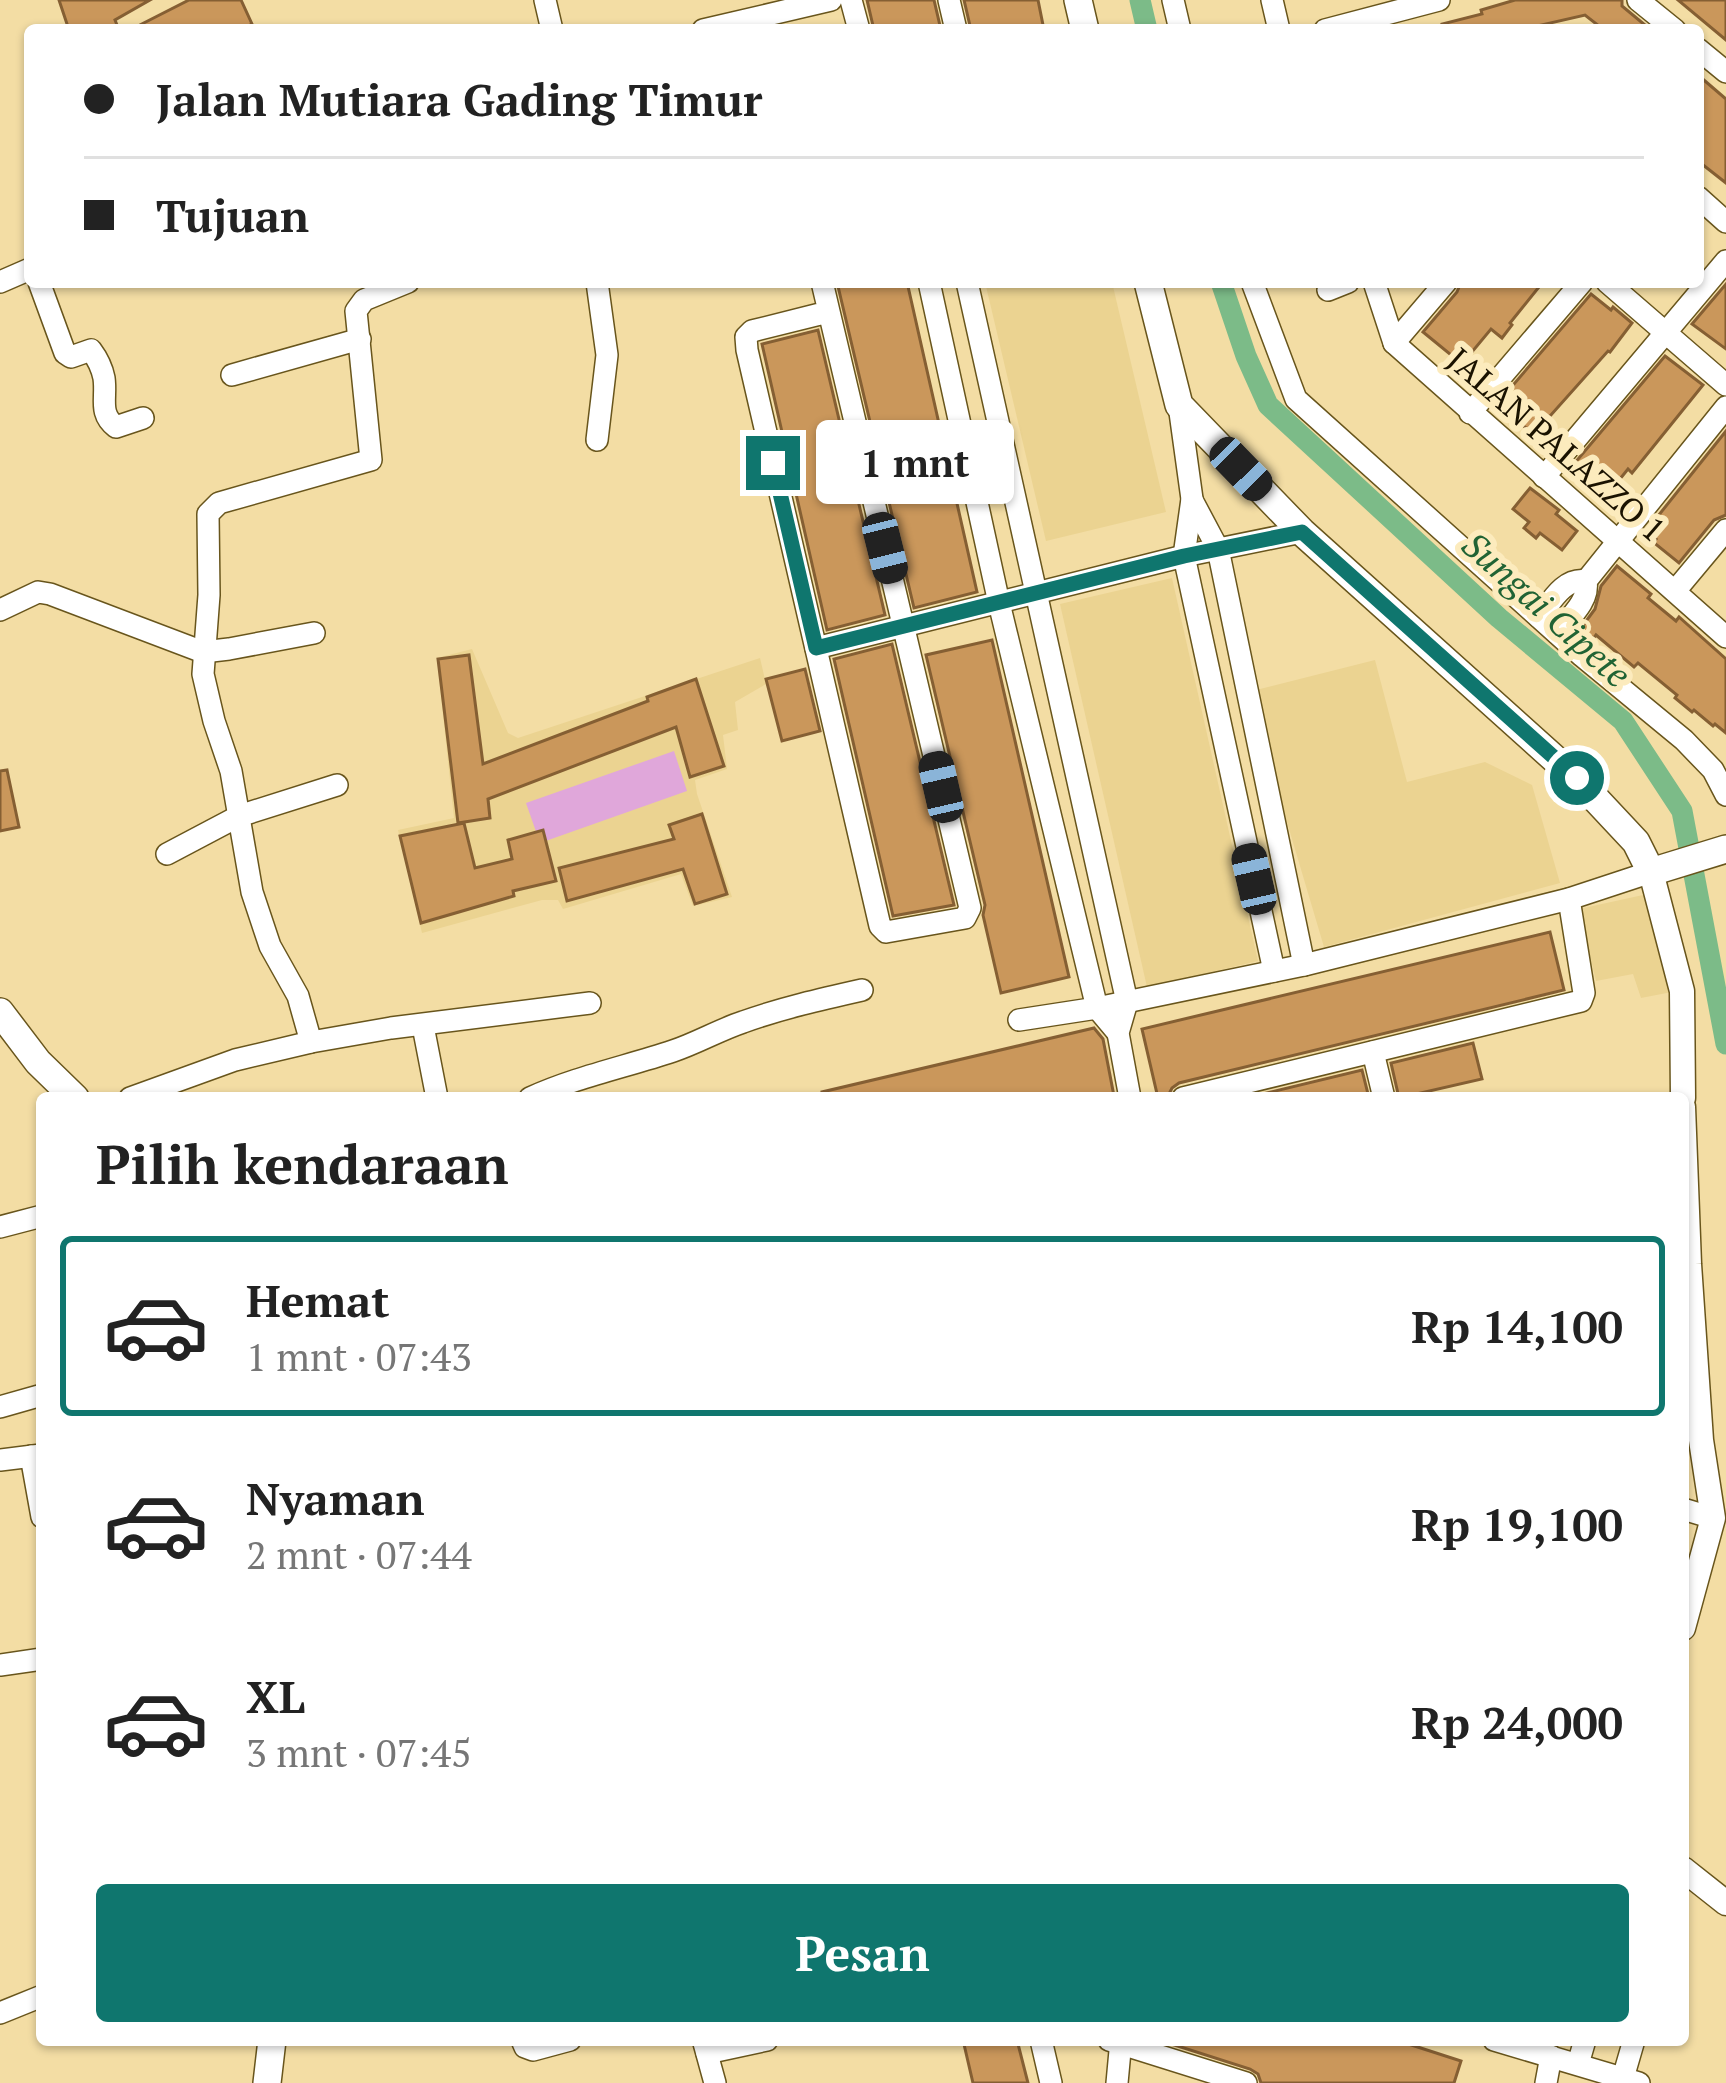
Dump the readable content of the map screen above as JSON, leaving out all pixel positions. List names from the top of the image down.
{
  "streets": {
    "street": ["JALAN PALAZZO 1"]
  },
  "water": ["Sungai Cipete"],
  "page": {
    "banner": ["Jalan Mutiara Gading Timur", "Tujuan"],
    "bubble": "1 mnt",
    "heading": "Pilih kendaraan",
    "list": [
      {
        "name": "Hemat",
        "note": "1 mnt · 07:43",
        "value": "Rp 14,100"
      },
      {
        "name": "Nyaman",
        "note": "2 mnt · 07:44",
        "value": "Rp 19,100"
      },
      {
        "name": "XL",
        "note": "3 mnt · 07:45",
        "value": "Rp 24,000"
      }
    ],
    "buttons": "Pesan"
  }
}
